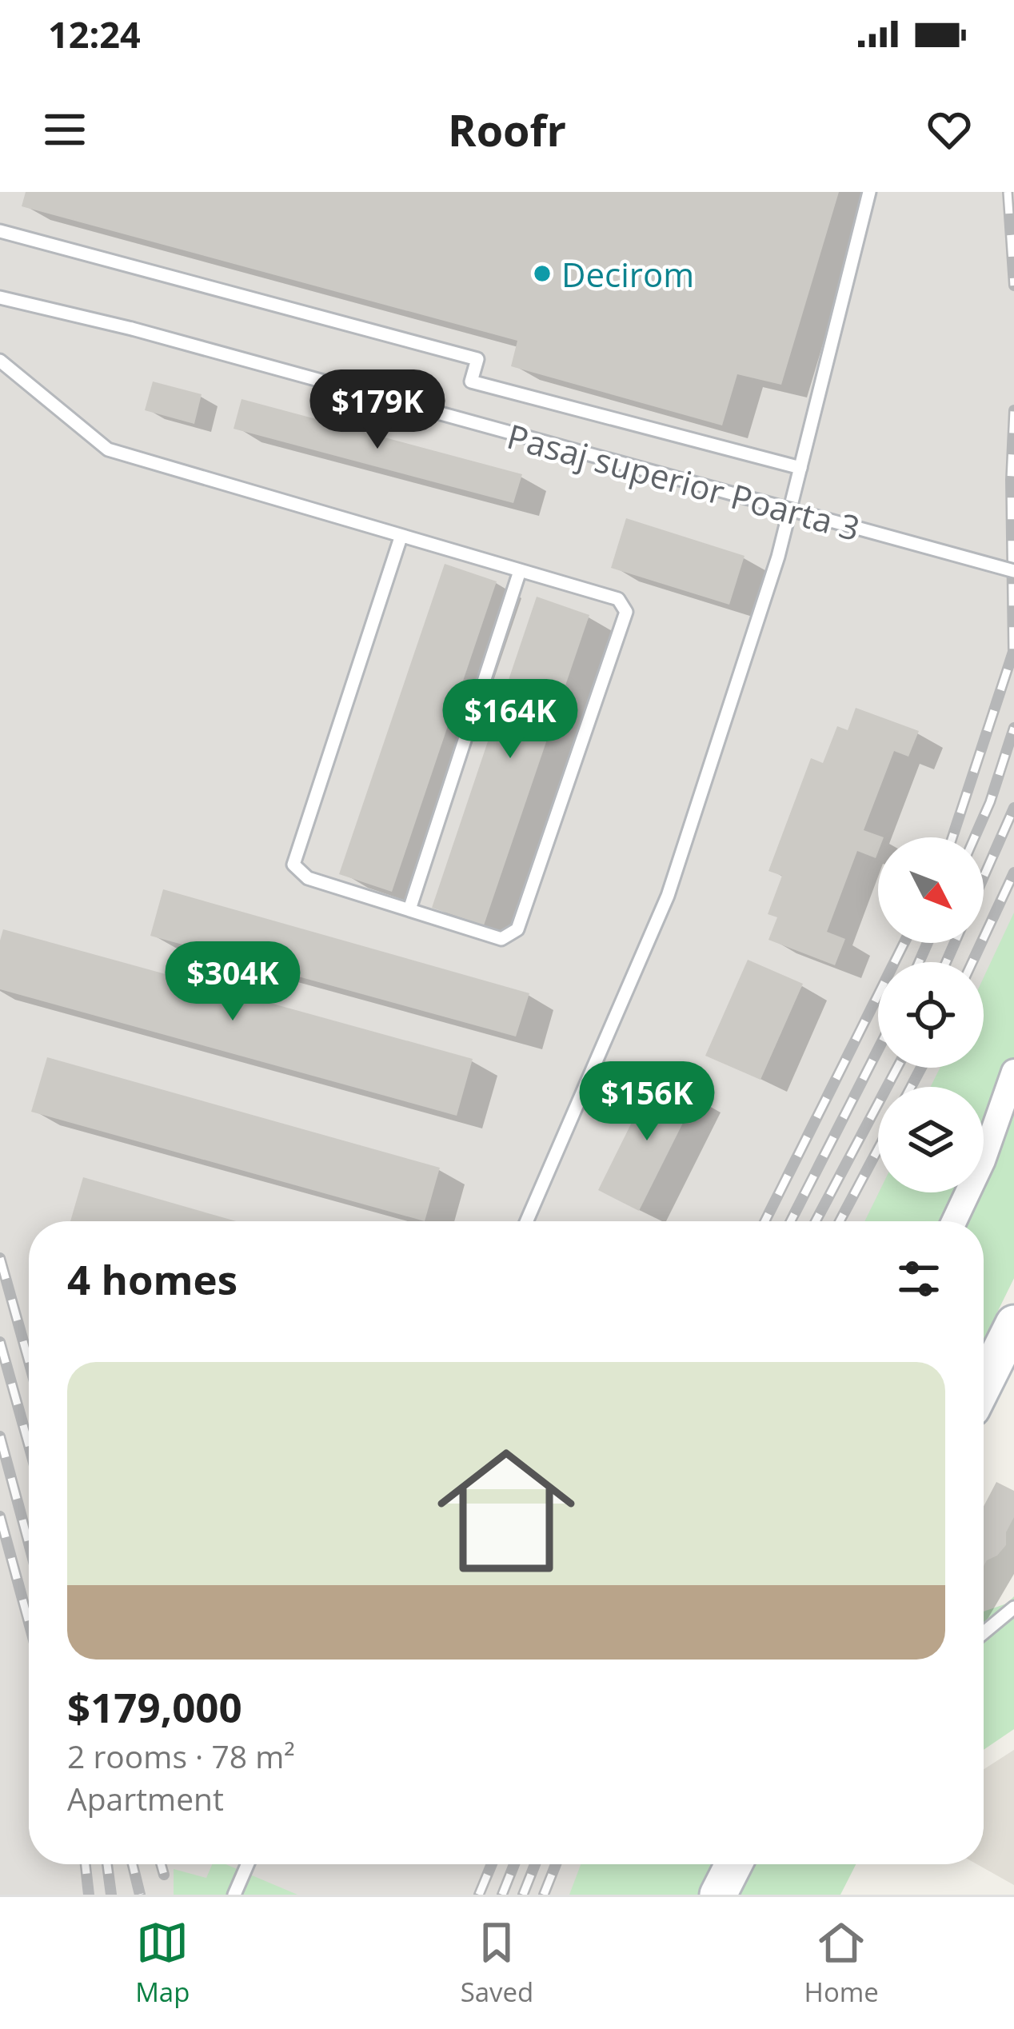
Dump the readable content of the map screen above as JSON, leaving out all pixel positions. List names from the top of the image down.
{
  "streets": {
    "lane": ["Pasaj superior Poarta 3"]
  },
  "places": ["Decirom"],
  "north": "bottom right",
  "page": {
    "status": "12:24",
    "header": "Roofr",
    "price": [
      "$179K",
      "$164K",
      "$304K",
      "$156K"
    ],
    "heading": "4 homes",
    "list": [
      {
        "name": "$179,000",
        "note": "2 rooms · 78 m² · Apartment"
      }
    ],
    "tabs": ["Map", "Saved", "Home"]
  }
}
